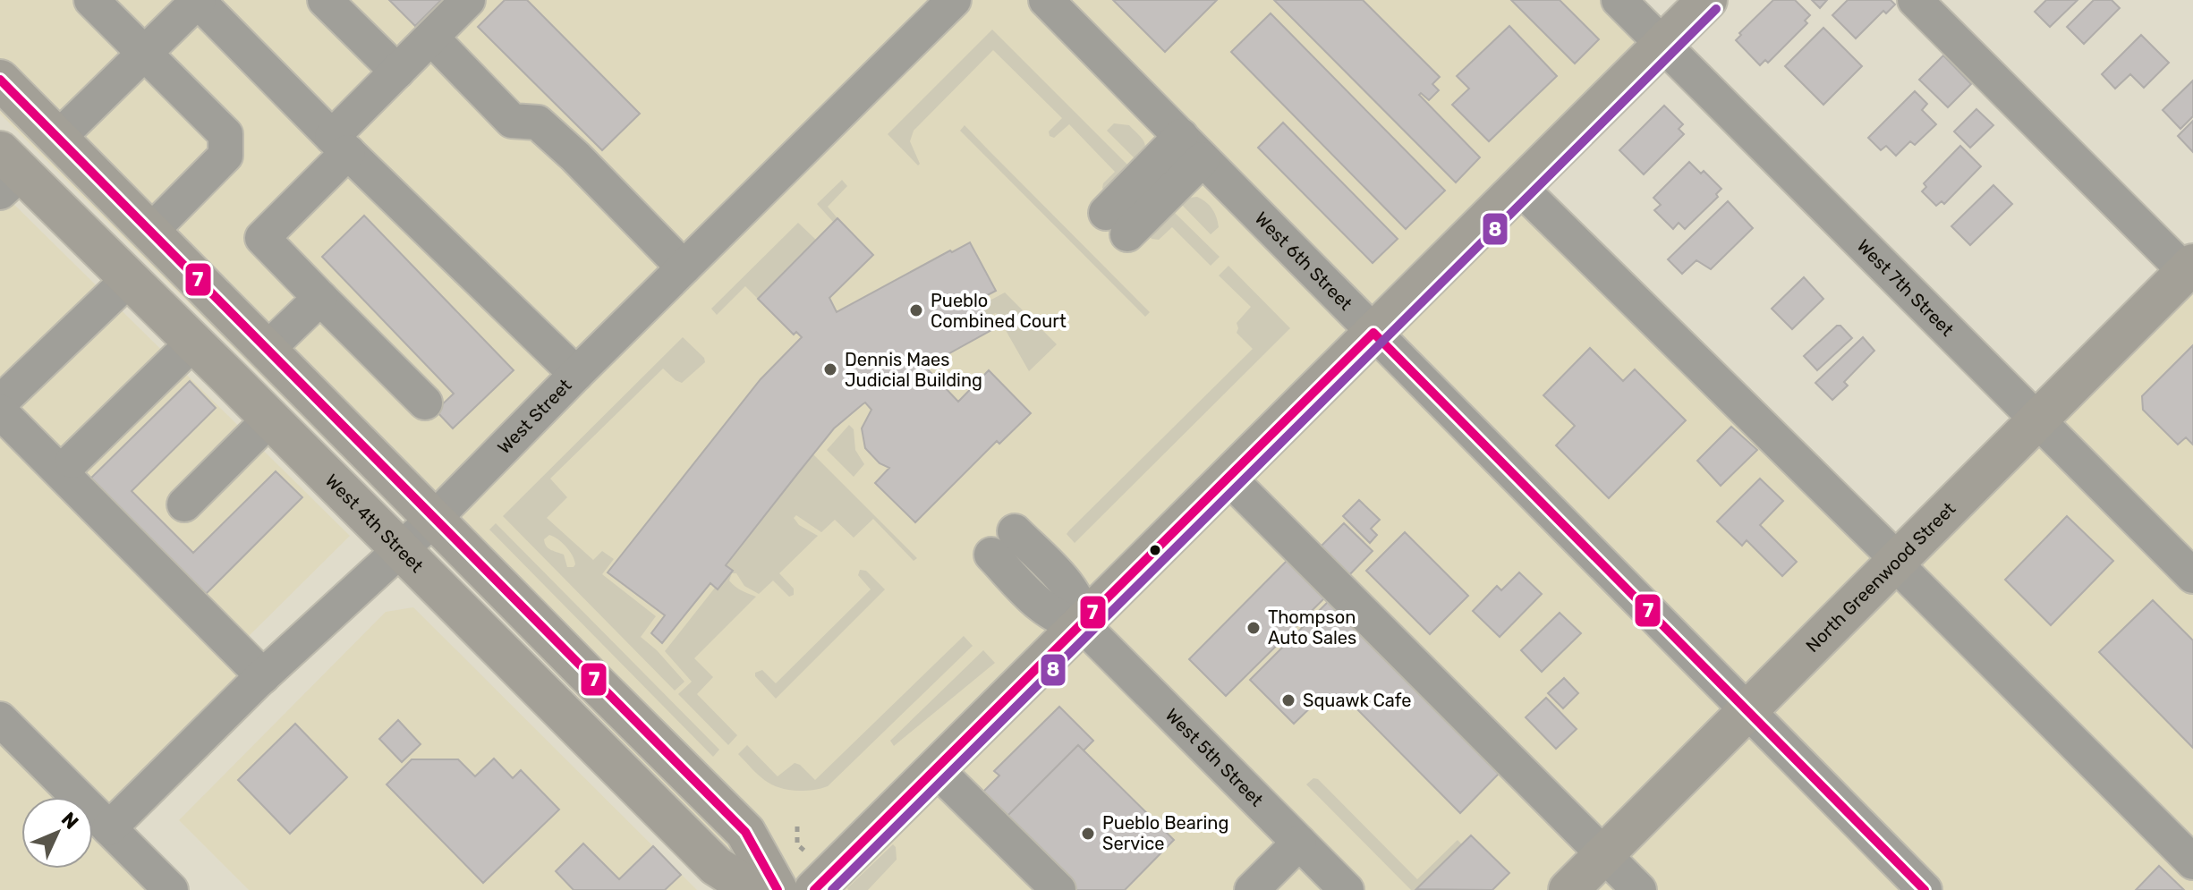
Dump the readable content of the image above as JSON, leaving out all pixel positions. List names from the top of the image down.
{
  "streets": {
    "main road": ["West 4th Street", "North Greenwood Street"],
    "street": [
      "West 6th Street",
      "West 7th Street",
      "West Street",
      "West 5th Street"
    ]
  },
  "crossings": [
    ["West 6th Street", "North Greenwood Street"],
    ["West 7th Street", "North Greenwood Street"],
    ["West Street", "West 4th Street"]
  ],
  "places": [
    "Pueblo Combined Court",
    "Dennis Maes Judicial Building",
    "Thompson Auto Sales",
    "Squawk Cafe",
    "Pueblo Bearing Service"
  ],
  "lines": ["transit line 8", "transit line 7"],
  "north": "top right"
}
